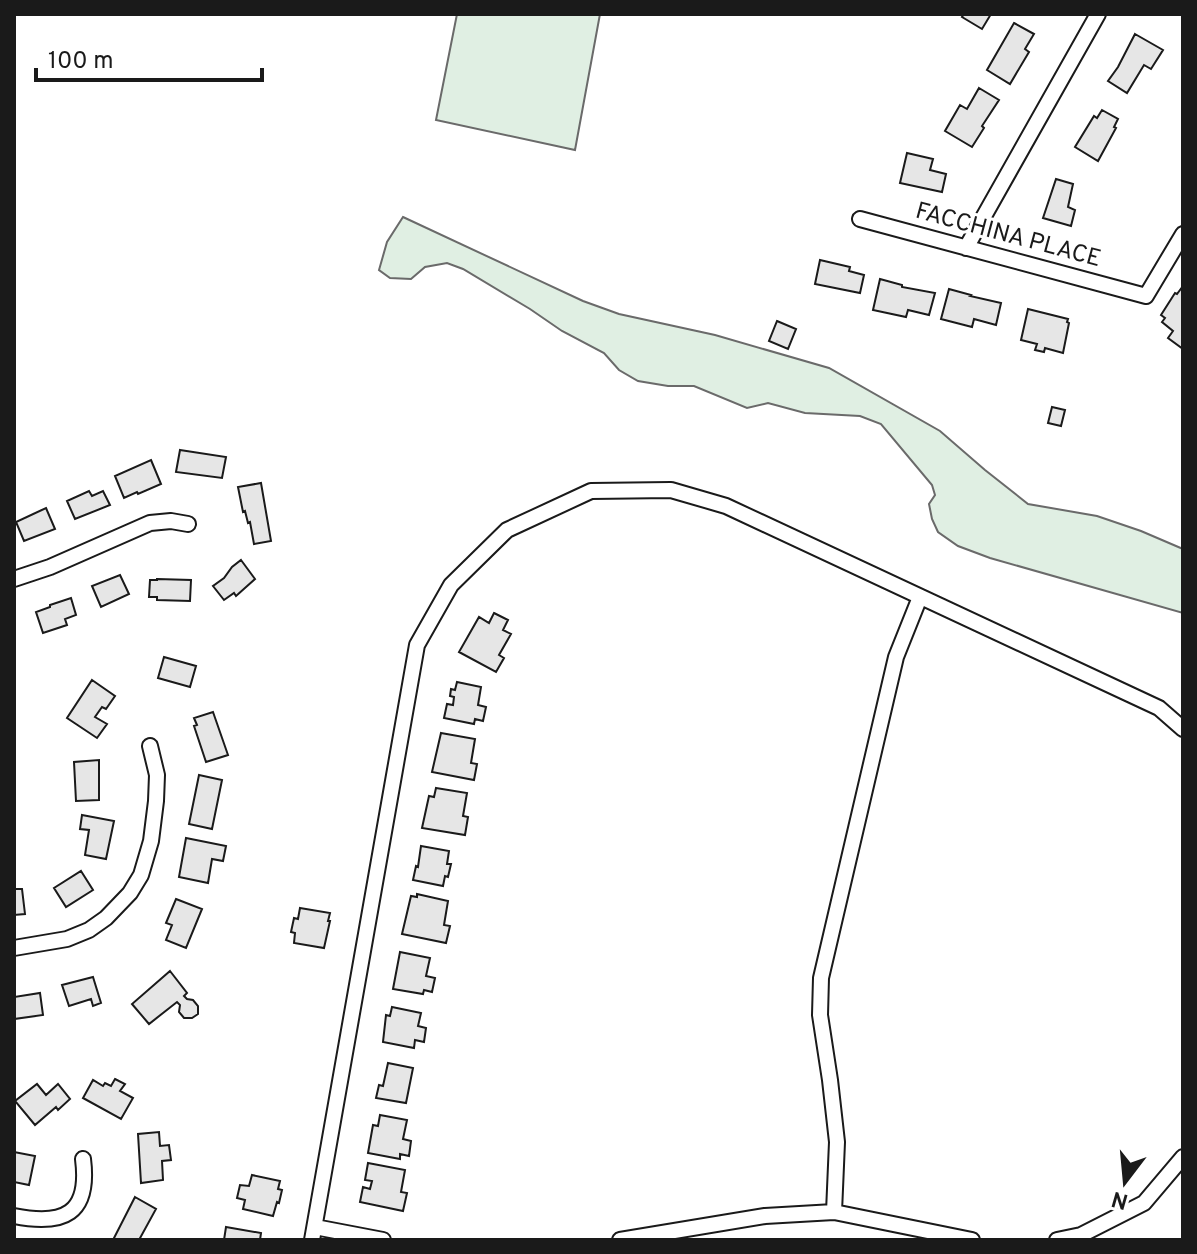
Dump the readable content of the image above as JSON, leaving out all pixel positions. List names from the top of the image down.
{
  "streets": {
    "street": ["FACCHINA PLACE"]
  },
  "scale_bar": "100 m",
  "north": "bottom"
}
